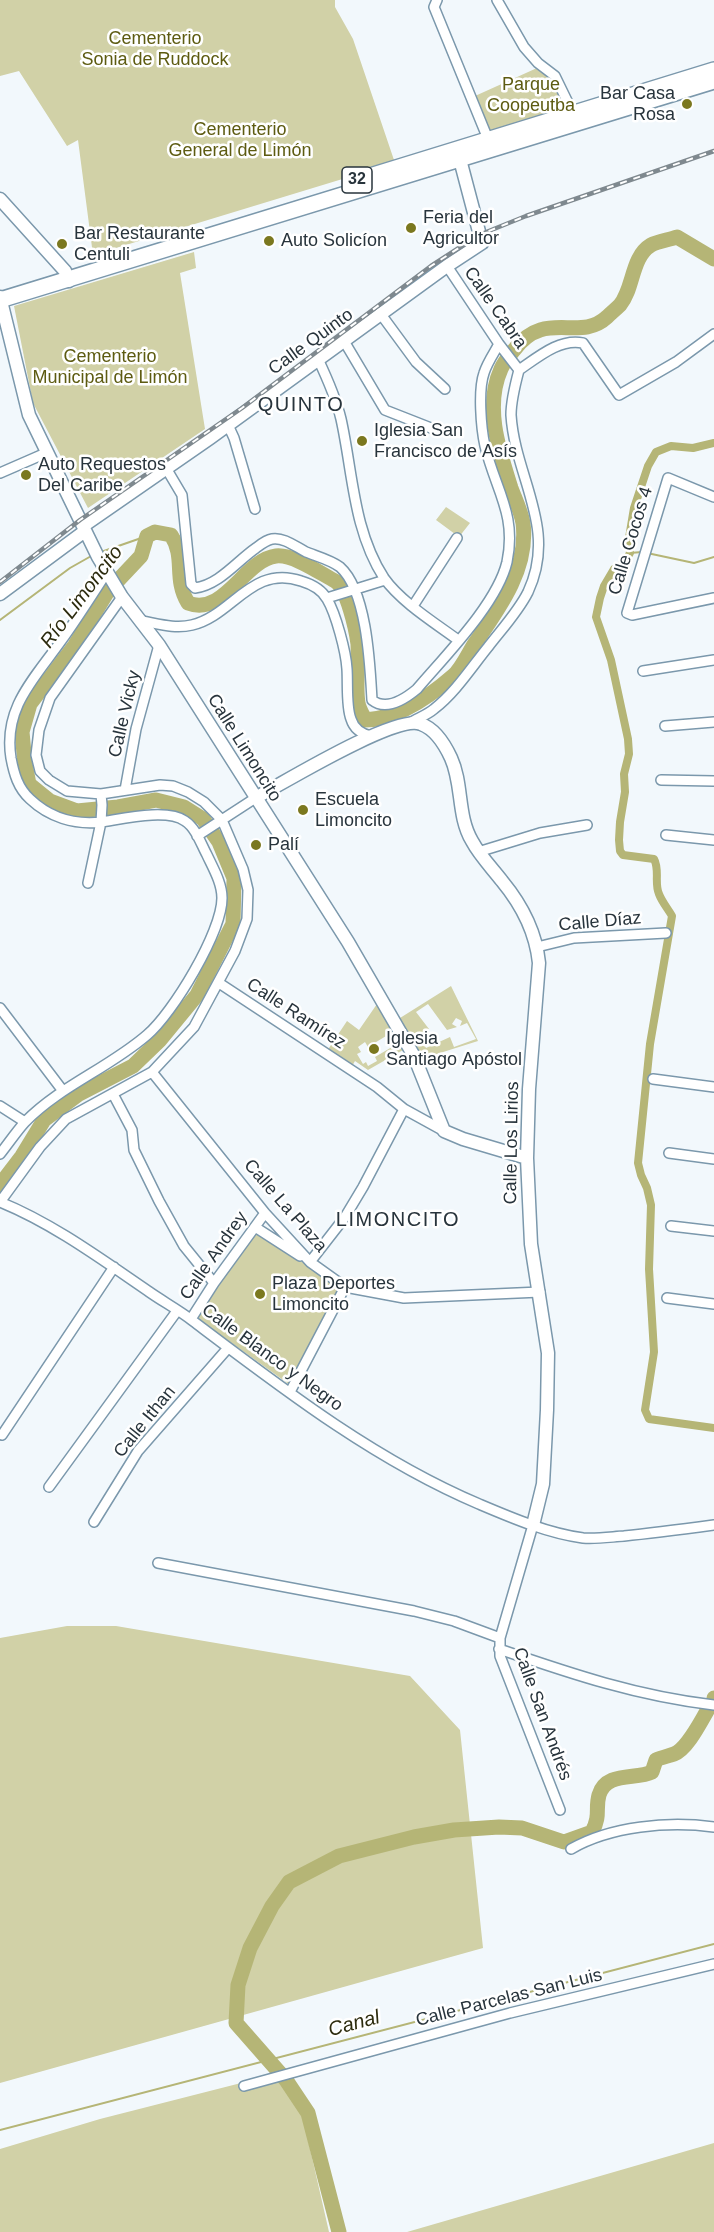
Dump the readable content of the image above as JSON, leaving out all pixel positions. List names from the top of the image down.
{
  "streets": {
    "highway": ["32"],
    "street": [
      "Calle Cabra",
      "Calle Quinto",
      "Calle Cocos 4",
      "Calle Vicky",
      "Calle Limoncito",
      "Calle Díaz",
      "Calle Ramírez",
      "Calle Los Lirios",
      "Calle La Plaza",
      "Calle Andrey",
      "Calle Blanco y Negro",
      "Calle Ithan",
      "Calle San Andrés",
      "Calle Parcelas San Luis"
    ]
  },
  "crossings": [
    ["32", "Calle Quinto"],
    ["32", "Calle Limoncito"],
    ["Calle Cabra", "Calle Quinto"],
    ["Calle Quinto", "Calle Limoncito"],
    ["Calle Vicky", "Calle Limoncito"],
    ["Calle Limoncito", "Calle Ramírez"],
    ["Calle Díaz", "Calle Los Lirios"],
    ["Calle Los Lirios", "Calle La Plaza"],
    ["Calle Los Lirios", "Calle Blanco y Negro"],
    ["Calle Los Lirios", "Calle San Andrés"],
    ["Calle La Plaza", "Calle Andrey"],
    ["Calle Andrey", "Calle Blanco y Negro"],
    ["Calle Blanco y Negro", "Calle Ithan"],
    ["Calle Blanco y Negro", "Calle San Andrés"]
  ],
  "districts": ["QUINTO", "LIMONCITO"],
  "water": ["Río Limoncito", "Canal"],
  "parks": [
    "Cementerio Sonia de Ruddock",
    "Parque Coopeutba",
    "Cementerio General de Limón",
    "Cementerio Municipal de Limón"
  ],
  "places": [
    "Bar Casa Rosa",
    "Feria del Agricultor",
    "Auto Solicíon",
    "Bar Restaurante Centuli",
    "Iglesia San Francisco de Asís",
    "Auto Requestos Del Caribe",
    "Escuela Limoncito",
    "Palí",
    "Iglesia Santiago Apóstol",
    "Plaza Deportes Limoncito"
  ]
}
